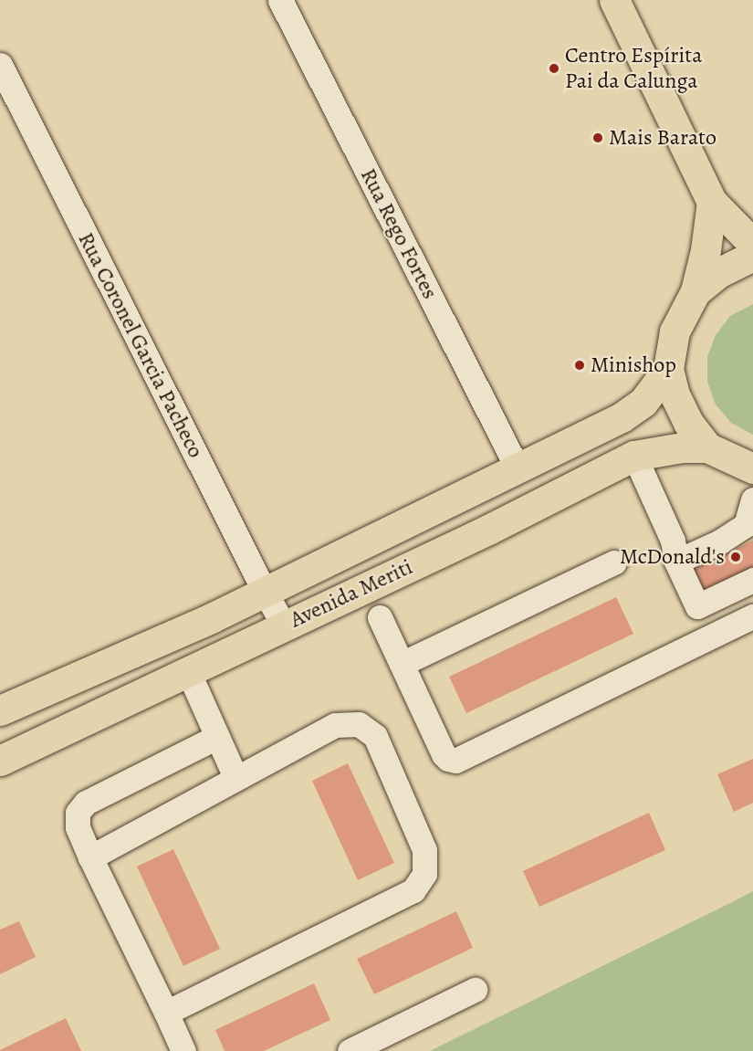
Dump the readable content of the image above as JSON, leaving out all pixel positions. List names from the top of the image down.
{
  "streets": {
    "main road": ["Avenida Meriti"],
    "street": ["Rua Rego Fortes", "Rua Coronel Garcia Pacheco"]
  },
  "crossings": [
    ["Rua Rego Fortes", "Avenida Meriti"],
    ["Rua Coronel Garcia Pacheco", "Avenida Meriti"]
  ],
  "places": [
    "Centro Espírita Pai da Calunga",
    "Mais Barato",
    "Minishop",
    "McDonald's"
  ]
}
